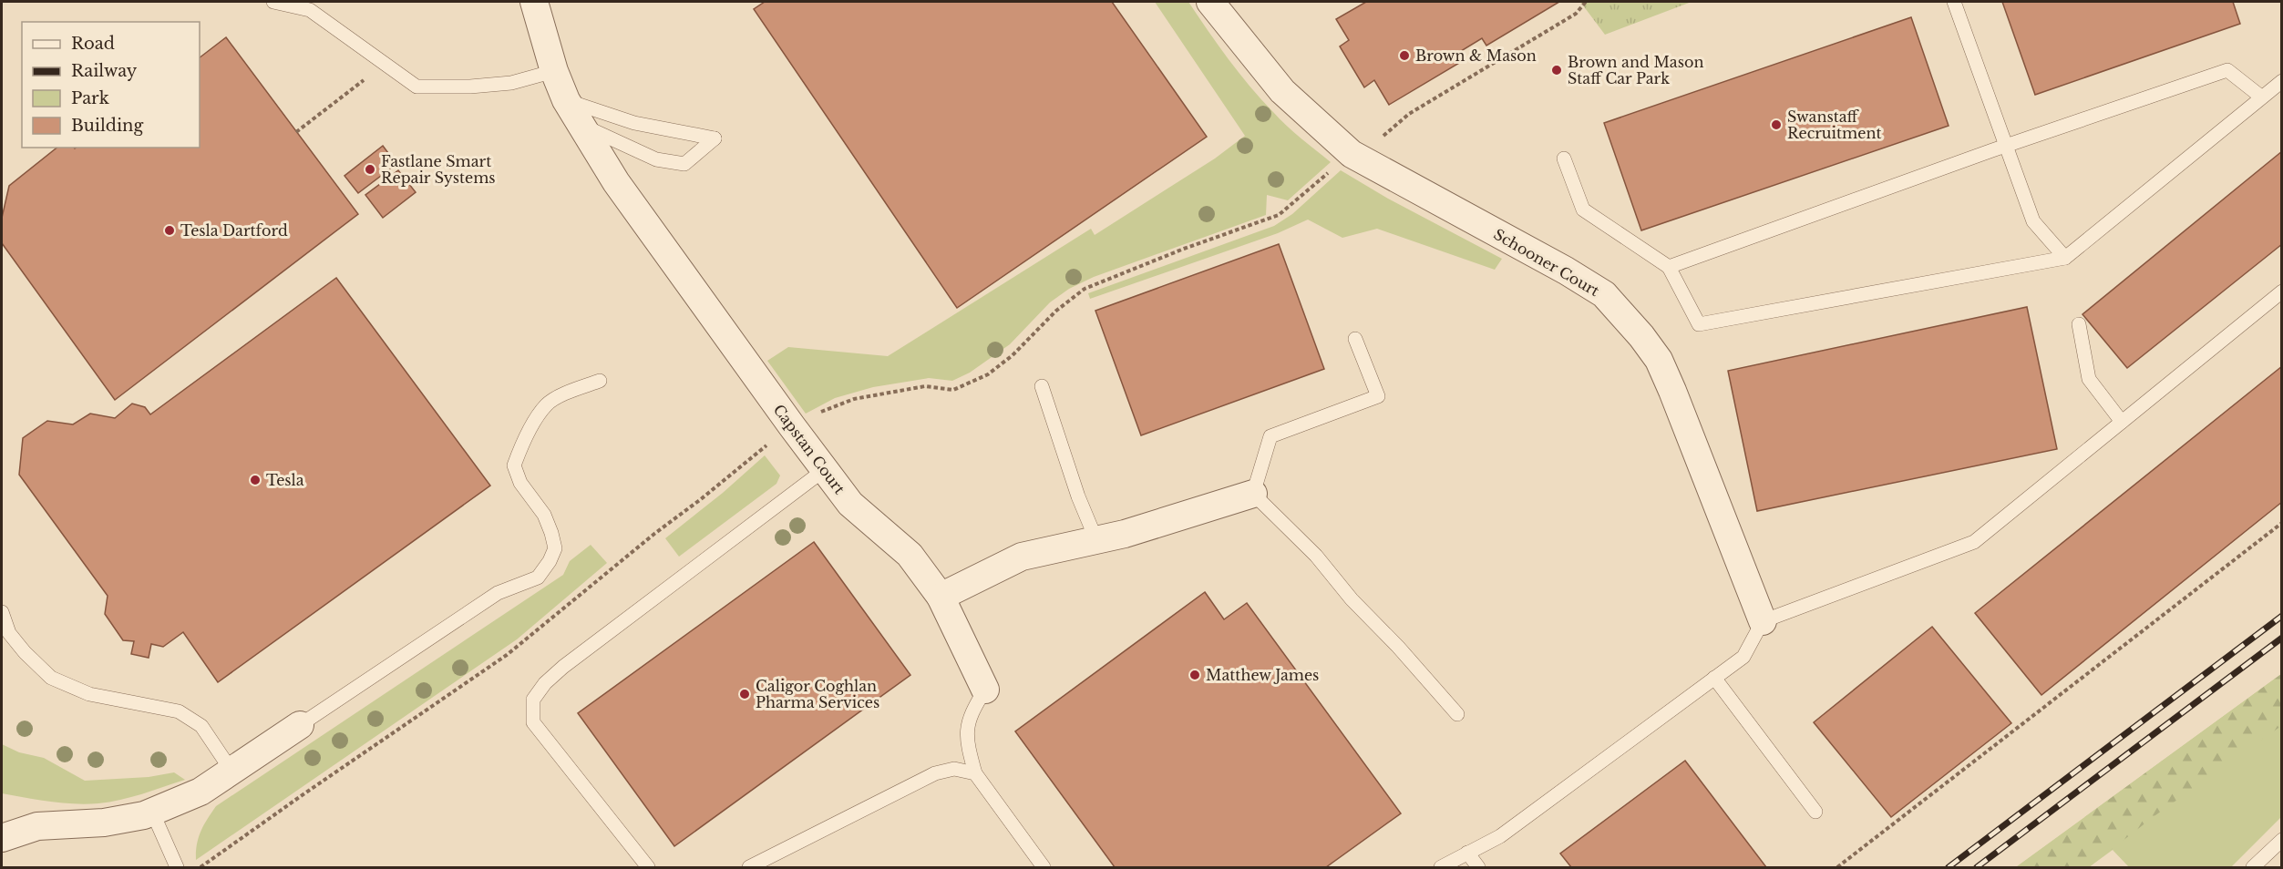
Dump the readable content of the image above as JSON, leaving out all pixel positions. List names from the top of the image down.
{
  "streets": {
    "street": ["Schooner Court", "Capstan Court"]
  },
  "places": [
    "Brown & Mason",
    "Brown and Mason Staff Car Park",
    "Swanstaff Recruitment",
    "Fastlane Smart Repair Systems",
    "Tesla Dartford",
    "Tesla",
    "Matthew James",
    "Caligor Coghlan Pharma Services"
  ],
  "legend": [
    "Road",
    "Railway",
    "Park",
    "Building"
  ]
}
